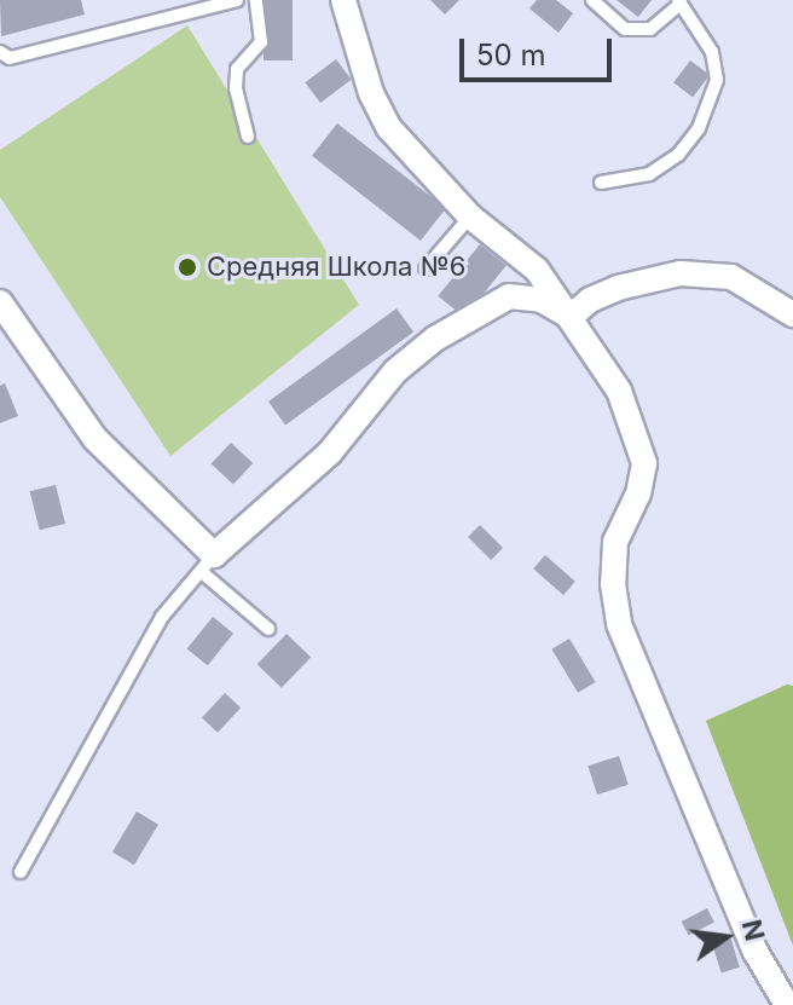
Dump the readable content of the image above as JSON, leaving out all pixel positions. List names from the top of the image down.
{
  "places": ["Средняя Школа №6"],
  "scale_bar": "50 m",
  "north": "right"
}
